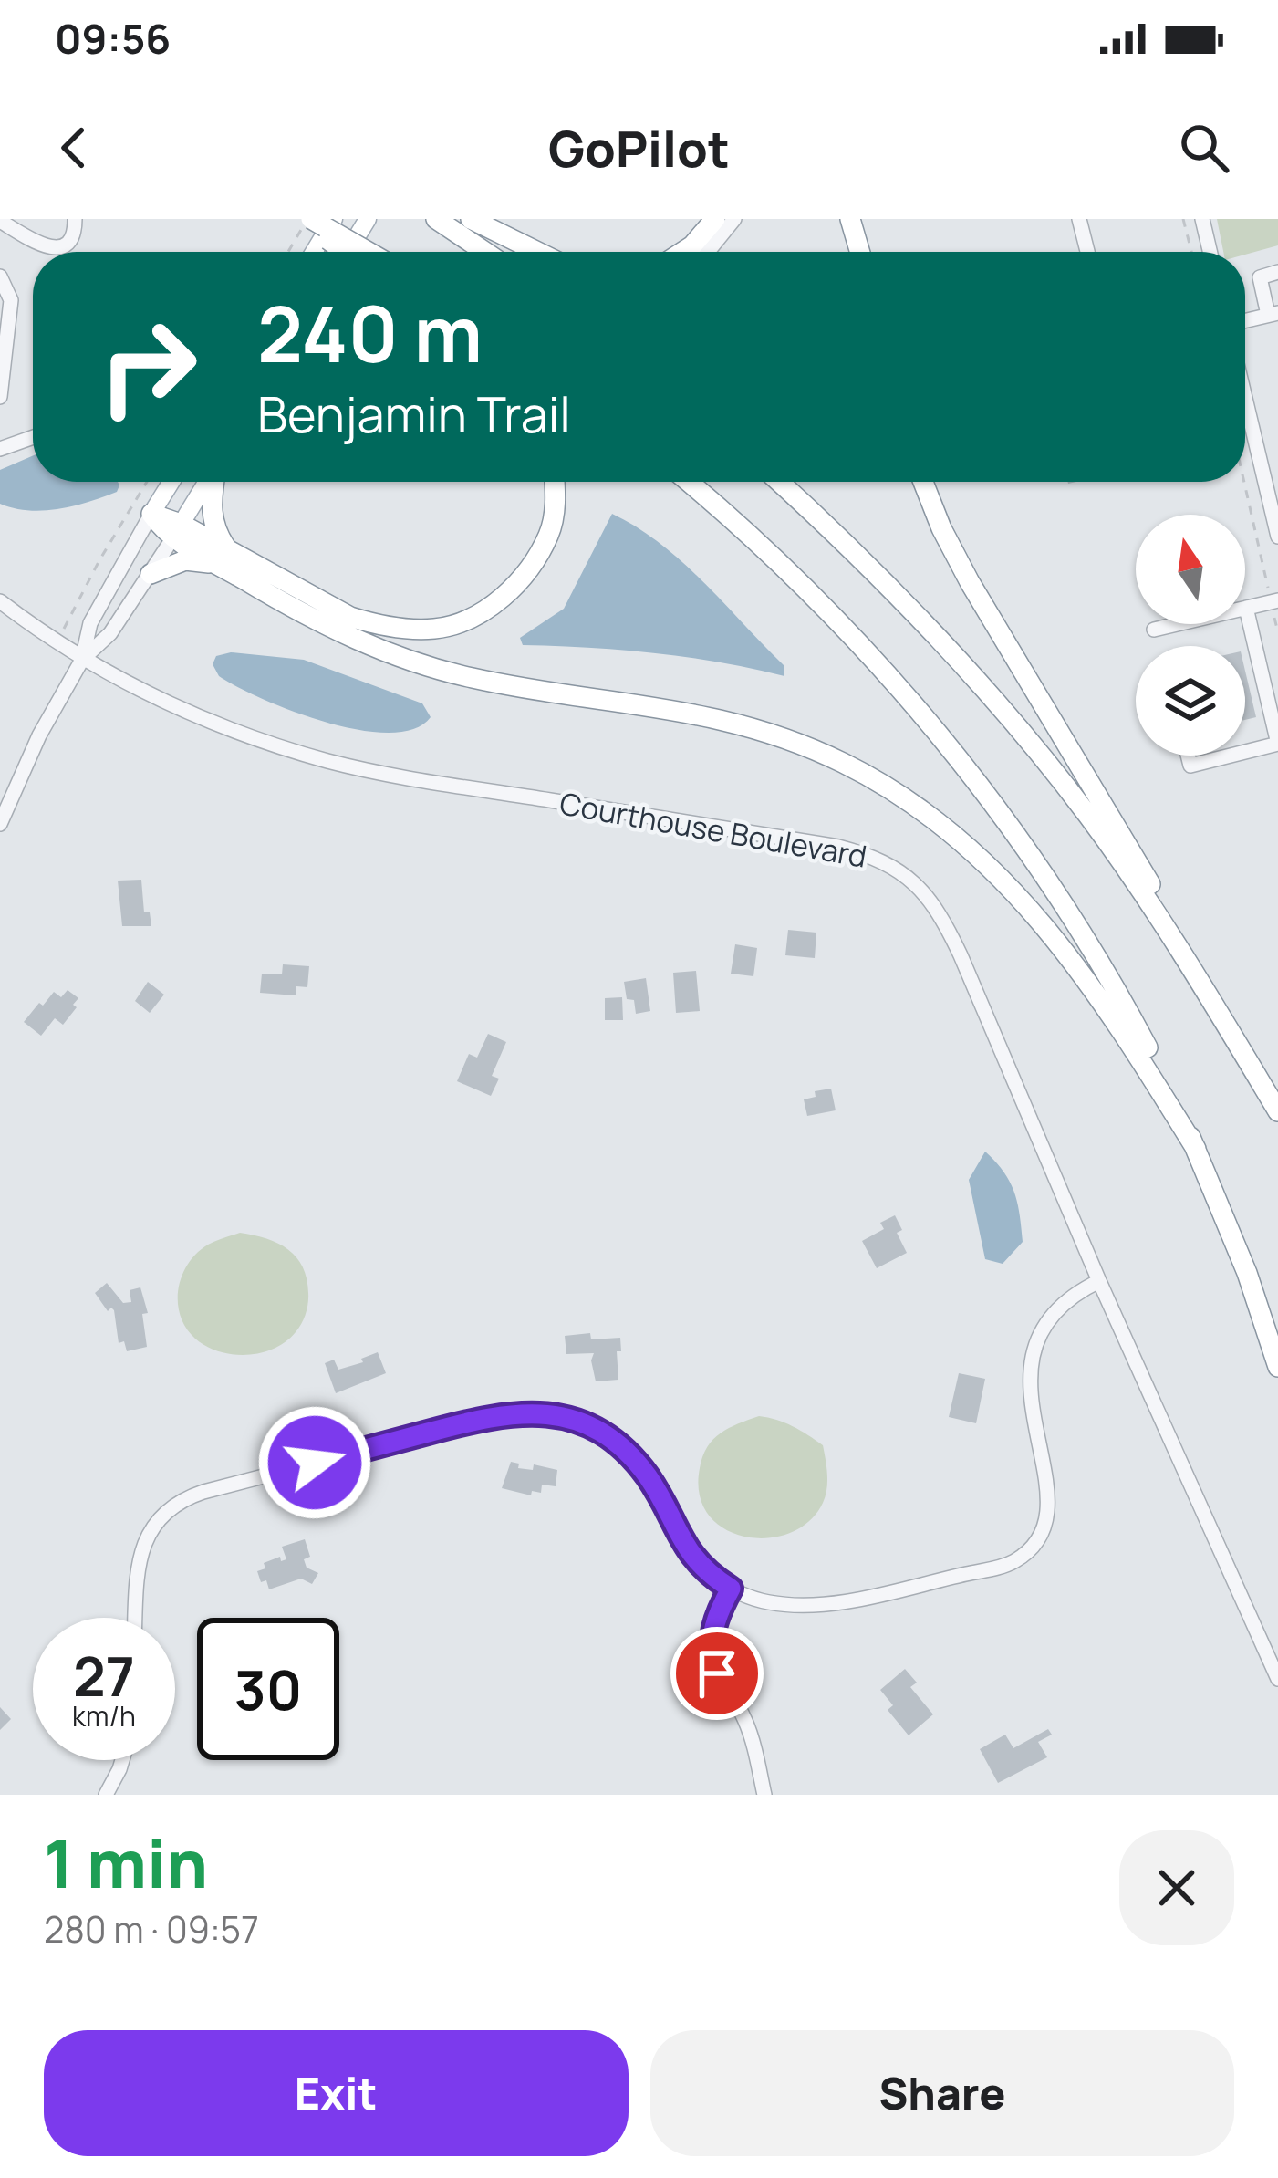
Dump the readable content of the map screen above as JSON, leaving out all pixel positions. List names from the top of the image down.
{
  "streets": {
    "street": ["Courthouse Boulevard"]
  },
  "north": "top",
  "page": {
    "status": "09:56",
    "header": "GoPilot",
    "turn": ["240 m", "Benjamin Trail"],
    "speed": "27 km/h",
    "limit": "30",
    "heading": ["1 min", "280 m · 09:57"],
    "buttons": ["Exit", "Share"]
  }
}
